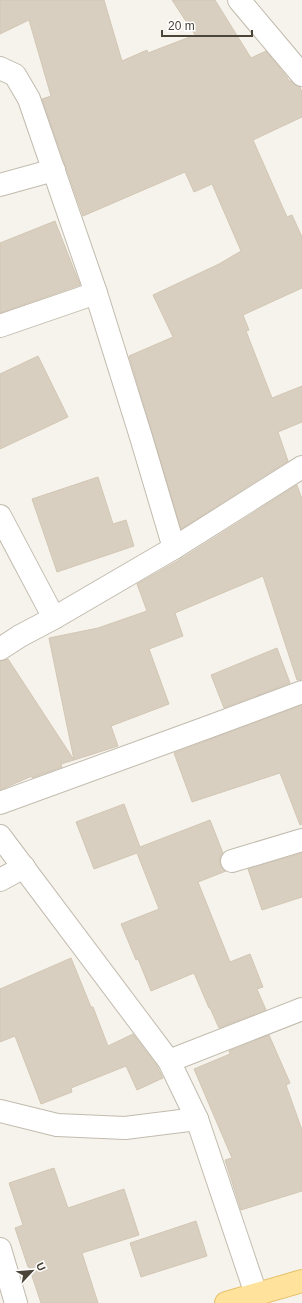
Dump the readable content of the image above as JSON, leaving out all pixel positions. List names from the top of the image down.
{
  "scale_bar": "20 m",
  "north": "top right"
}
